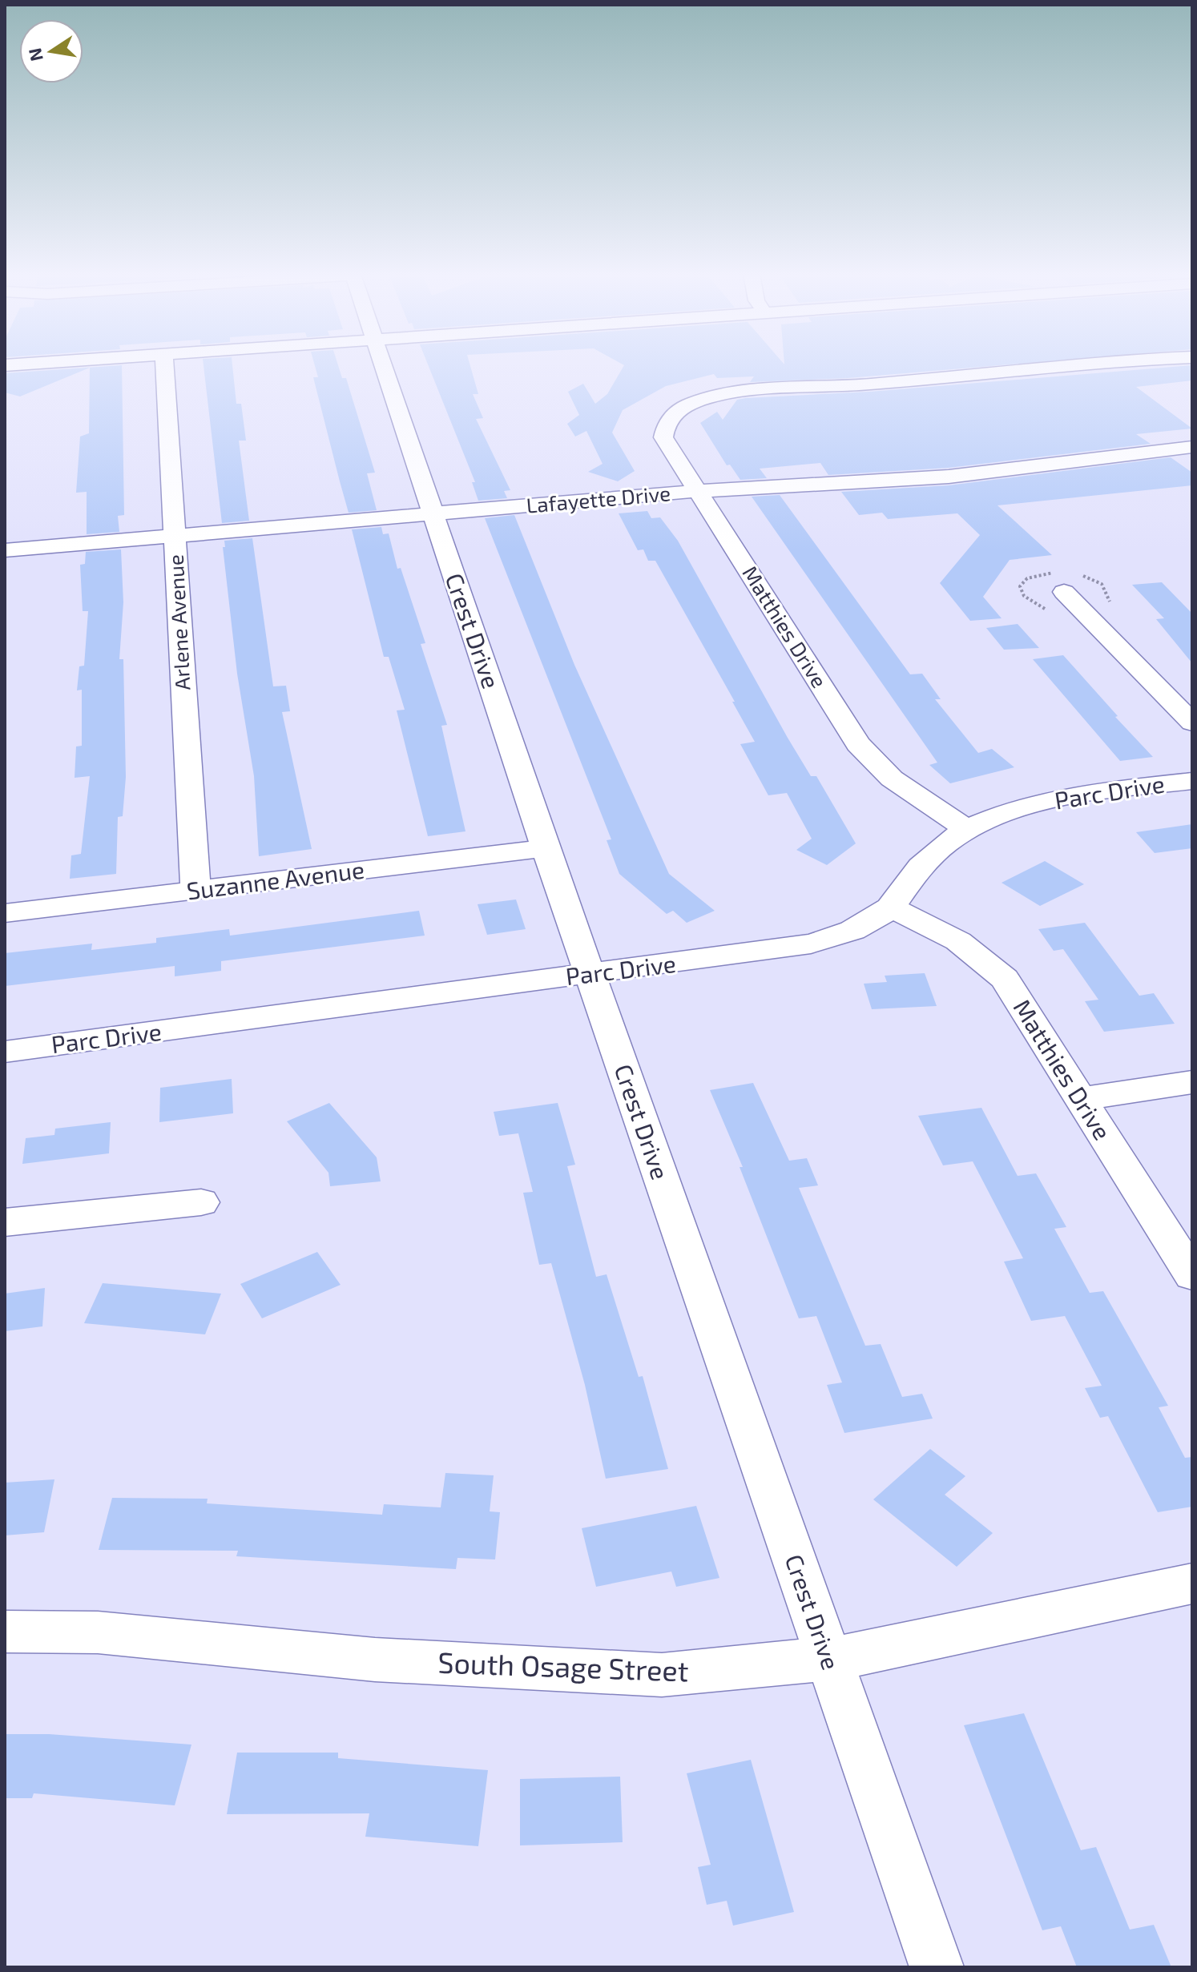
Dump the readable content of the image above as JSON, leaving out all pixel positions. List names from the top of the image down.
{
  "streets": {
    "street": [
      "Lafayette Drive",
      "Arlene Avenue",
      "Matthies Drive",
      "Crest Drive",
      "Parc Drive",
      "Suzanne Avenue",
      "South Osage Street"
    ]
  },
  "crossings": [
    ["Lafayette Drive", "Arlene Avenue"],
    ["Lafayette Drive", "Matthies Drive"],
    ["Lafayette Drive", "Crest Drive"],
    ["Arlene Avenue", "Suzanne Avenue"],
    ["Matthies Drive", "Parc Drive"],
    ["Crest Drive", "Parc Drive"],
    ["Crest Drive", "Suzanne Avenue"],
    ["Crest Drive", "South Osage Street"]
  ],
  "north": "left"
}
